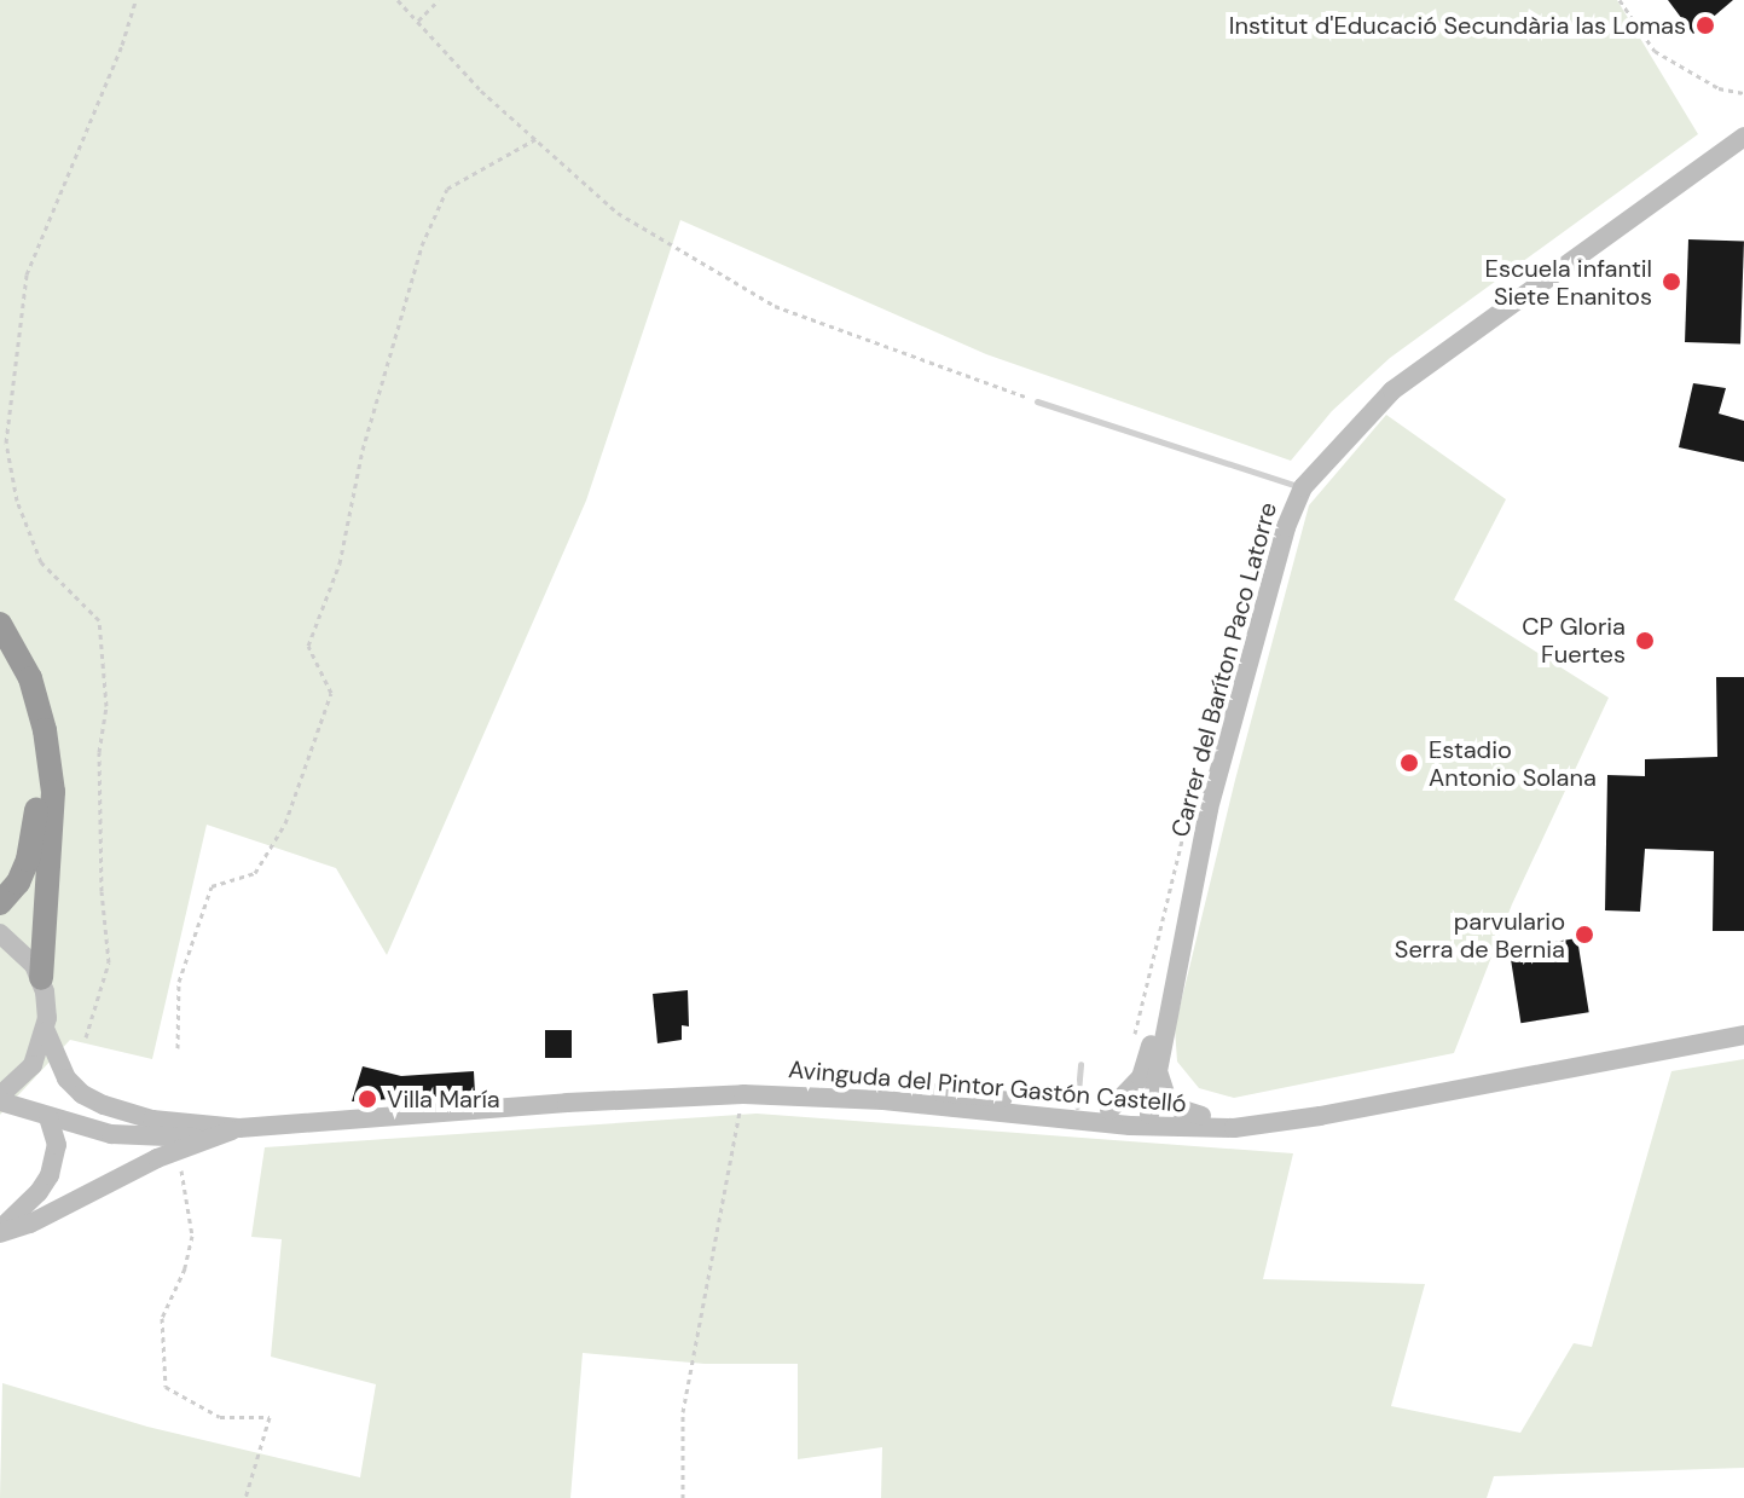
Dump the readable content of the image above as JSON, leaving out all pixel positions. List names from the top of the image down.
{
  "streets": {
    "main road": ["Carrer del Baríton Paco Latorre", "Avinguda del Pintor Gastón Castelló"]
  },
  "crossings": [
    ["Carrer del Baríton Paco Latorre", "Avinguda del Pintor Gastón Castelló"]
  ],
  "places": [
    "Institut d'Educació Secundària las Lomas",
    "Escuela infantil Siete Enanitos",
    "CP Gloria Fuertes",
    "Estadio Antonio Solana",
    "parvulario Serra de Bernia",
    "Villa María"
  ]
}
